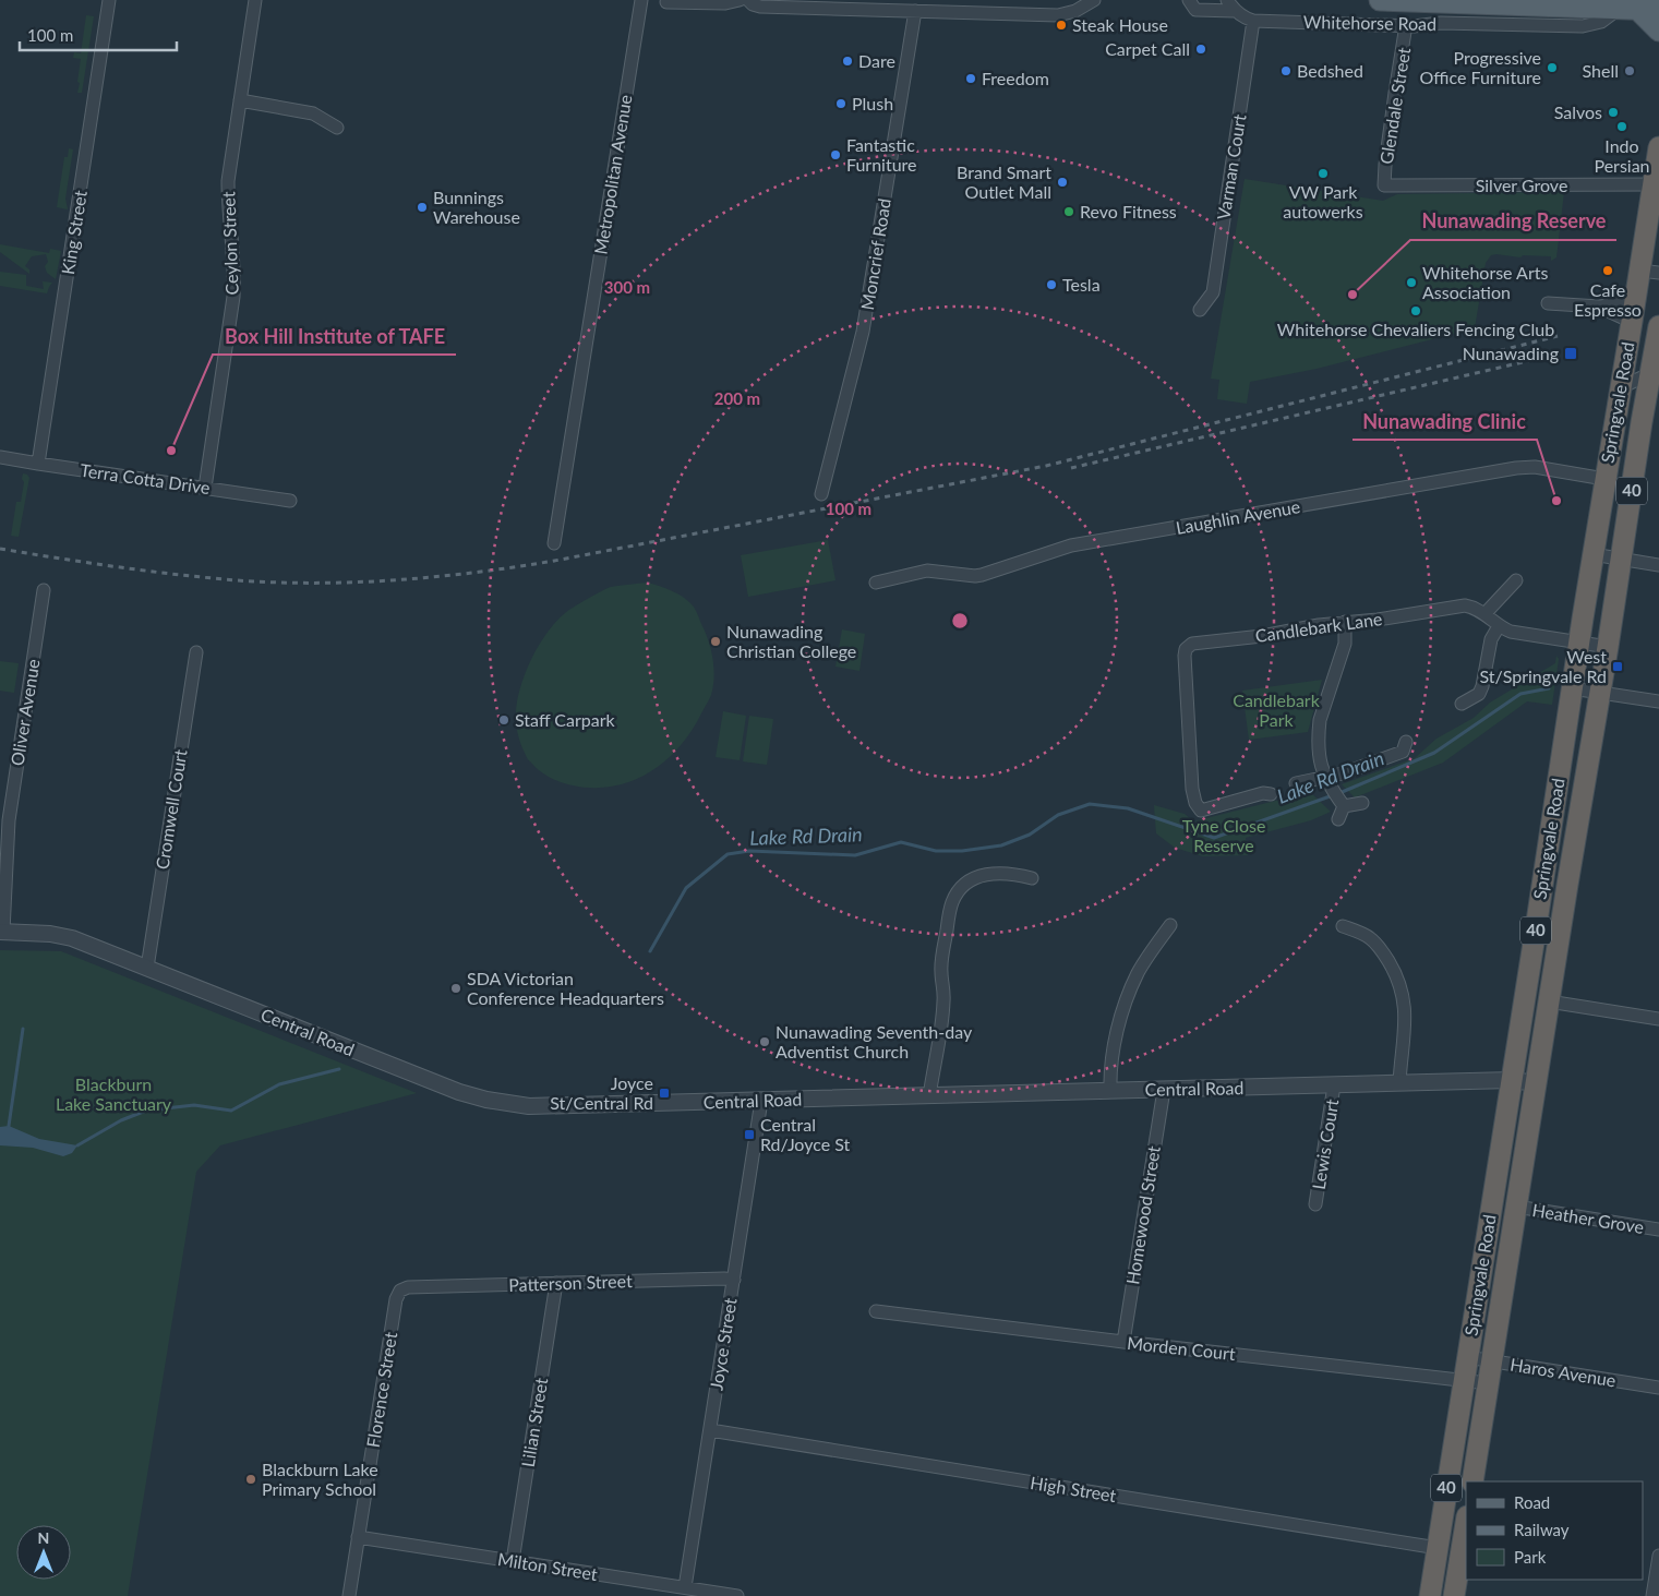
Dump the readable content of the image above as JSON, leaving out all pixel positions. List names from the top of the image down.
{
  "streets": {
    "highway": ["Springvale Road", "40"],
    "main road": ["Whitehorse Road"],
    "street": [
      "Glendale Street",
      "Varman Court",
      "Metropolitan Avenue",
      "Silver Grove",
      "King Street",
      "Ceylon Street",
      "Moncrief Road",
      "Terra Cotta Drive",
      "Laughlin Avenue",
      "Candlebark Lane",
      "Oliver Avenue",
      "Cromwell Court",
      "Central Road",
      "Lewis Court",
      "Homewood Street",
      "Heather Grove",
      "Patterson Street",
      "Joyce Street",
      "Morden Court",
      "Haros Avenue",
      "Florence Street",
      "Lilian Street",
      "High Street",
      "Milton Street"
    ]
  },
  "crossings": [
    ["Whitehorse Road", "Glendale Street"],
    ["Whitehorse Road", "Varman Court"],
    ["Glendale Street", "Silver Grove"],
    ["Silver Grove", "Springvale Road"],
    ["King Street", "Terra Cotta Drive"],
    ["Ceylon Street", "Terra Cotta Drive"],
    ["Springvale Road", "Laughlin Avenue"],
    ["Springvale Road", "Candlebark Lane"],
    ["Springvale Road", "Central Road"],
    ["Springvale Road", "Heather Grove"],
    ["Springvale Road", "Morden Court"],
    ["Springvale Road", "Haros Avenue"],
    ["Springvale Road", "High Street"],
    ["Oliver Avenue", "Central Road"],
    ["Cromwell Court", "Central Road"],
    ["Central Road", "Lewis Court"],
    ["Central Road", "Homewood Street"],
    ["Central Road", "Joyce Street"],
    ["Homewood Street", "Morden Court"],
    ["Patterson Street", "Joyce Street"],
    ["Patterson Street", "Florence Street"],
    ["Patterson Street", "Lilian Street"],
    ["Joyce Street", "High Street"],
    ["Joyce Street", "Milton Street"],
    ["Florence Street", "Milton Street"],
    ["Lilian Street", "Milton Street"]
  ],
  "water": ["Lake Rd Drain"],
  "parks": ["Candlebark Park", "Tyne Close Reserve", "Blackburn Lake Sanctuary"],
  "places": {
    "other": [
      "Steak House",
      "Carpet Call",
      "Dare",
      "Progressive Office Furniture",
      "Bedshed",
      "Shell",
      "Freedom",
      "Plush",
      "Salvos",
      "Indo Persian",
      "Fantastic Furniture",
      "VW Park autowerks",
      "Brand Smart Outlet Mall",
      "Bunnings Warehouse",
      "Revo Fitness",
      "Cafe Espresso",
      "Whitehorse Arts Association",
      "Tesla",
      "Nunawading Reserve",
      "Whitehorse Chevaliers Fencing Club",
      "Box Hill Institute of TAFE",
      "Nunawading Clinic",
      "Nunawading Christian College",
      "Staff Carpark",
      "SDA Victorian Conference Headquarters",
      "Nunawading Seventh-day Adventist Church",
      "Blackburn Lake Primary School"
    ],
    "transit": [
      "Nunawading",
      "West St/Springvale Rd",
      "Joyce St/Central Rd",
      "Central Rd/Joyce St"
    ]
  },
  "legend": ["Road", "Railway", "Park"],
  "scale_bar": "100 m",
  "north": "top",
  "rings": ["300 m", "200 m", "100 m"]
}
